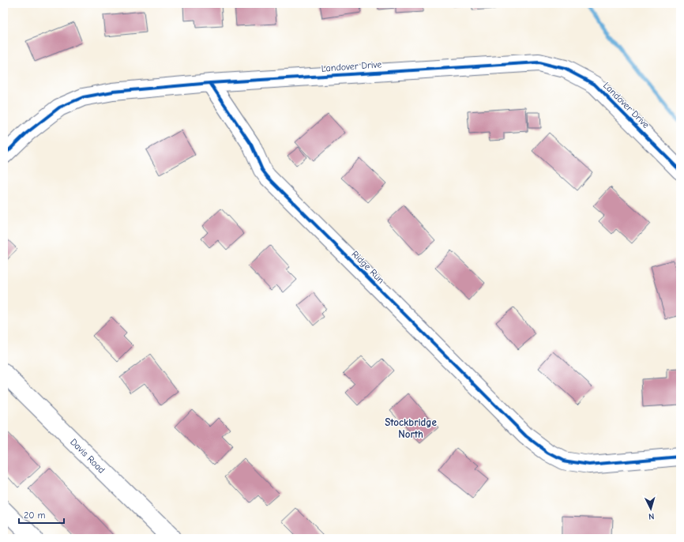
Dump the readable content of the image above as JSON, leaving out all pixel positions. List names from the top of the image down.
{
  "streets": {
    "street": ["Landover Drive", "Ridge Run", "Davis Road"]
  },
  "crossings": [
    ["Landover Drive", "Ridge Run"]
  ],
  "districts": ["Stockbridge North"],
  "scale_bar": "20 m",
  "north": "bottom"
}
